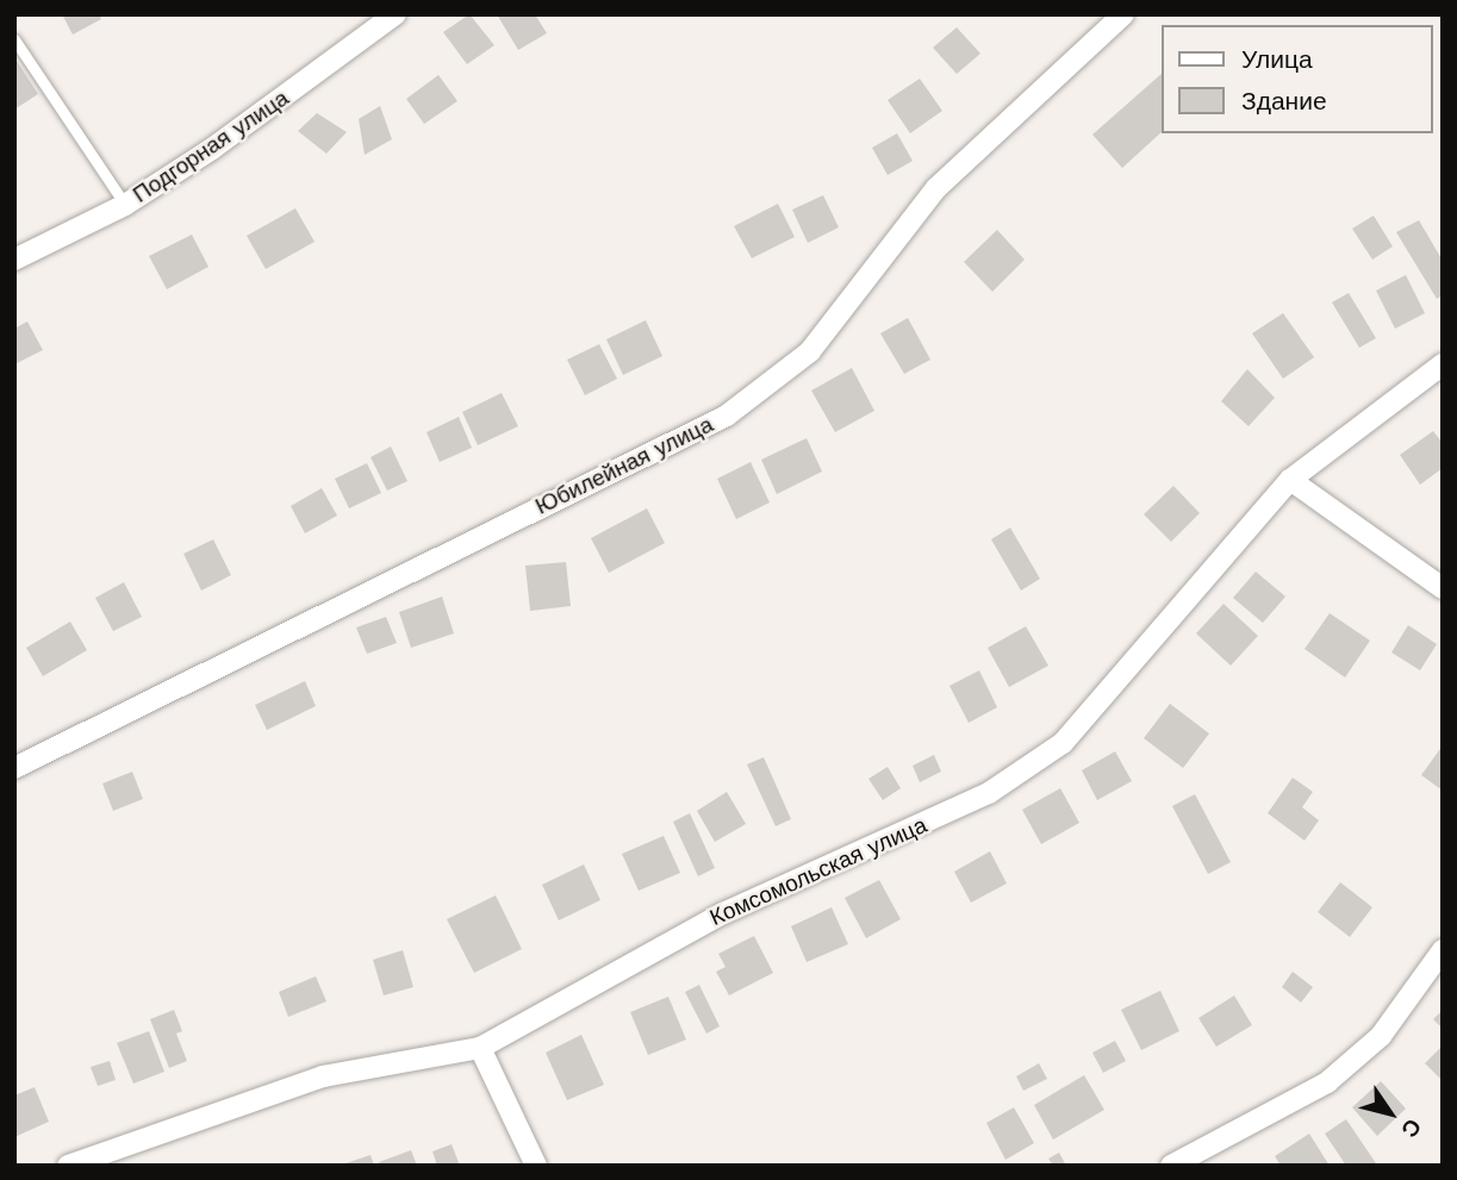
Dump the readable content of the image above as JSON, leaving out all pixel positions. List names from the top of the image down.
{
  "streets": {
    "street": ["Подгорная улица", "Юбилейная улица", "Комсомольская улица"]
  },
  "legend": ["Улица", "Здание"],
  "north": "bottom right"
}
